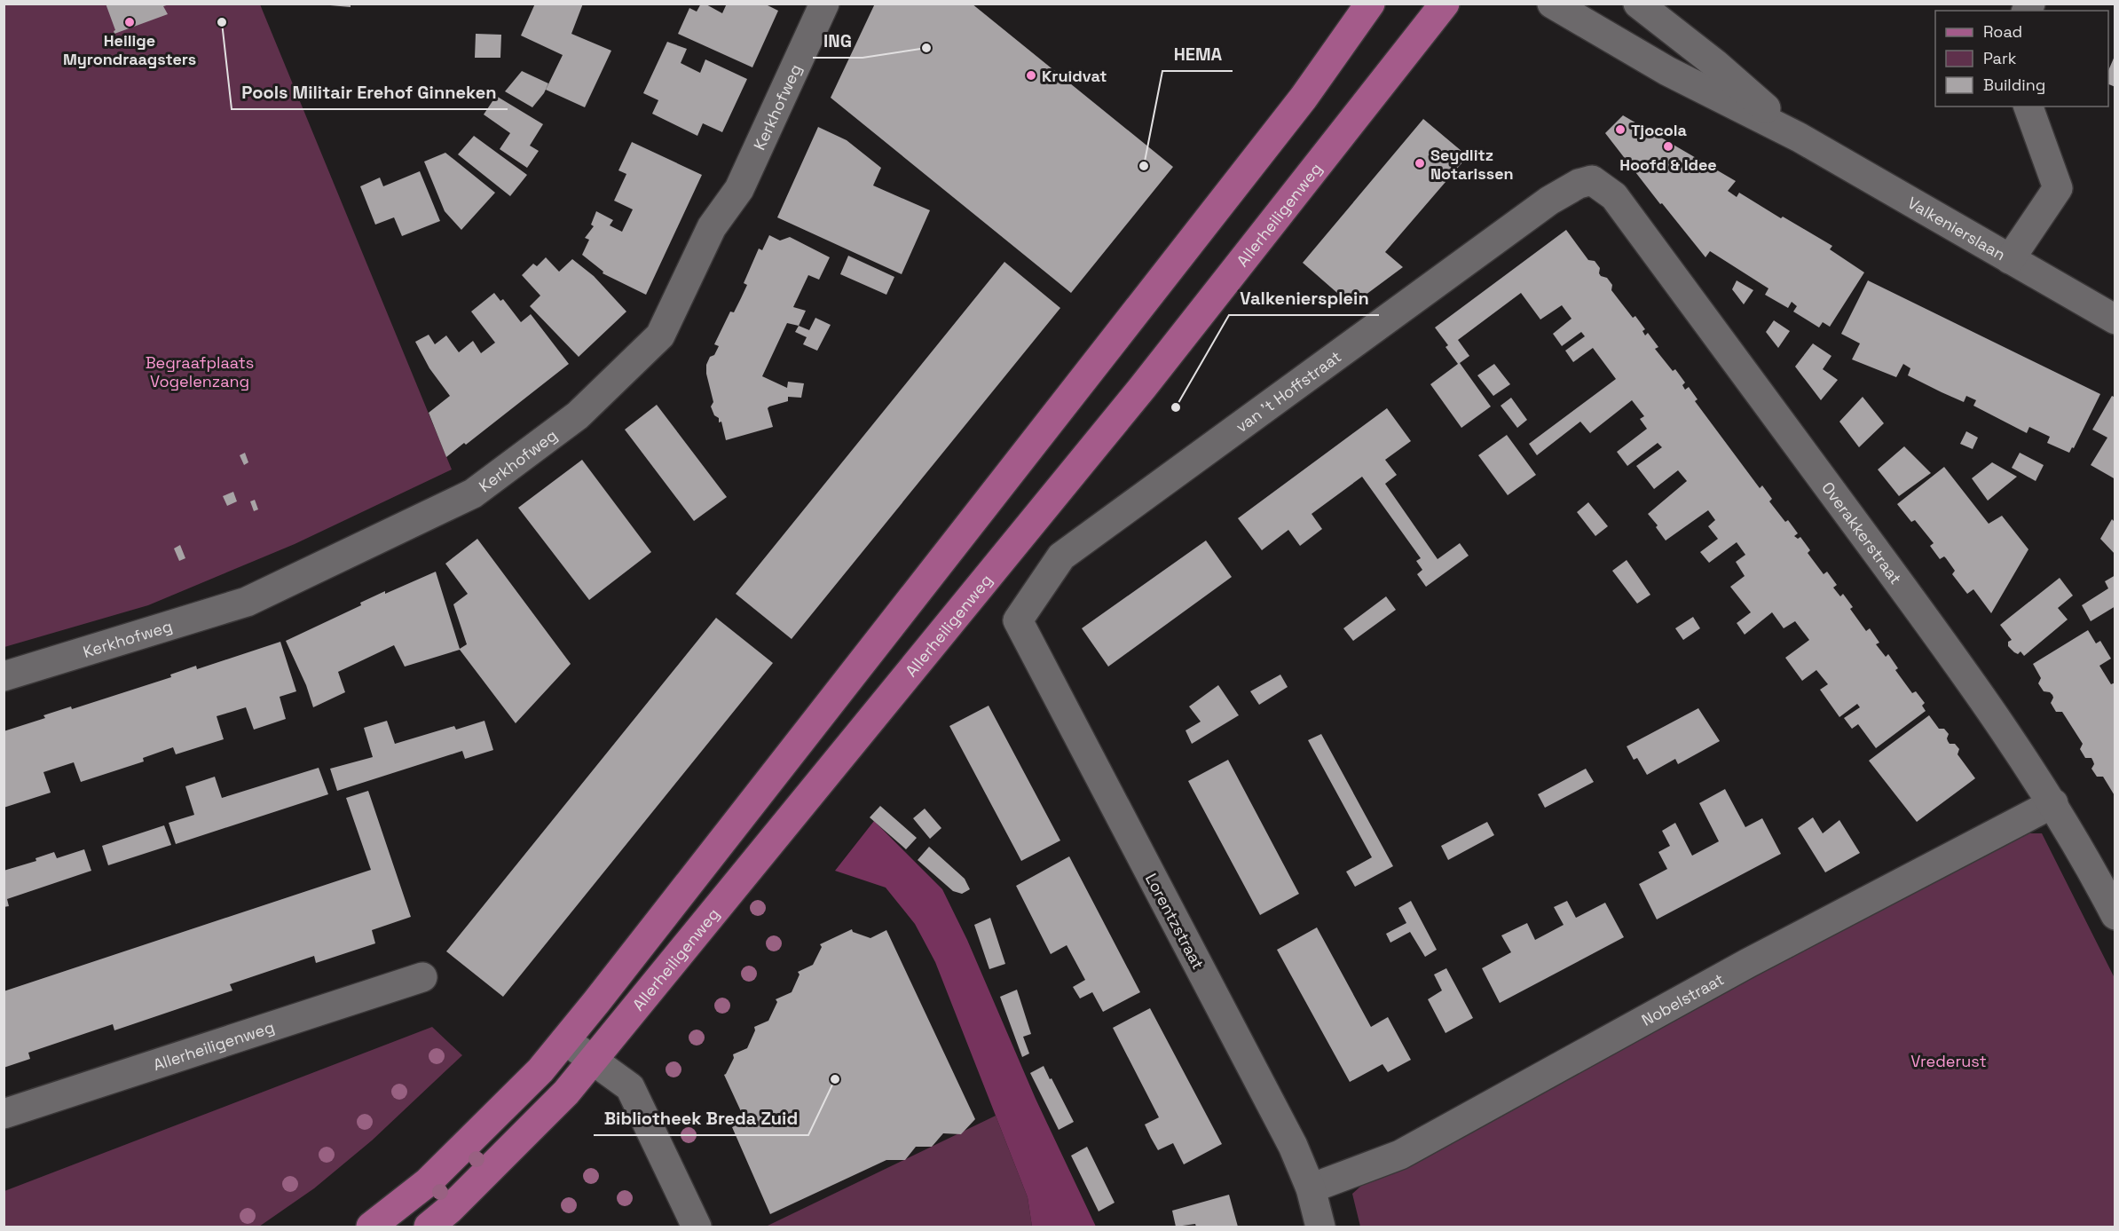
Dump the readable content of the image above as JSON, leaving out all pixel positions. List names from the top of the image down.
{
  "streets": {
    "main road": ["Allerheiligenweg"],
    "street": [
      "Kerkhofweg",
      "Valkenierslaan",
      "van 't Hoffstraat",
      "Overakkerstraat",
      "Lorentzstraat",
      "Nobelstraat"
    ]
  },
  "crossings": [
    ["van 't Hoffstraat", "Overakkerstraat"],
    ["van 't Hoffstraat", "Lorentzstraat"],
    ["Overakkerstraat", "Nobelstraat"],
    ["Lorentzstraat", "Nobelstraat"]
  ],
  "parks": ["Begraafplaats Vogelenzang", "Vrederust"],
  "places": [
    "Heilige Myrondraagsters",
    "Pools Militair Erehof Ginneken",
    "ING",
    "Kruidvat",
    "Tjocola",
    "Hoofd & Idee",
    "Seydlitz Notarissen",
    "HEMA",
    "Valkeniersplein",
    "Bibliotheek Breda Zuid"
  ],
  "legend": ["Road", "Park", "Building"]
}
